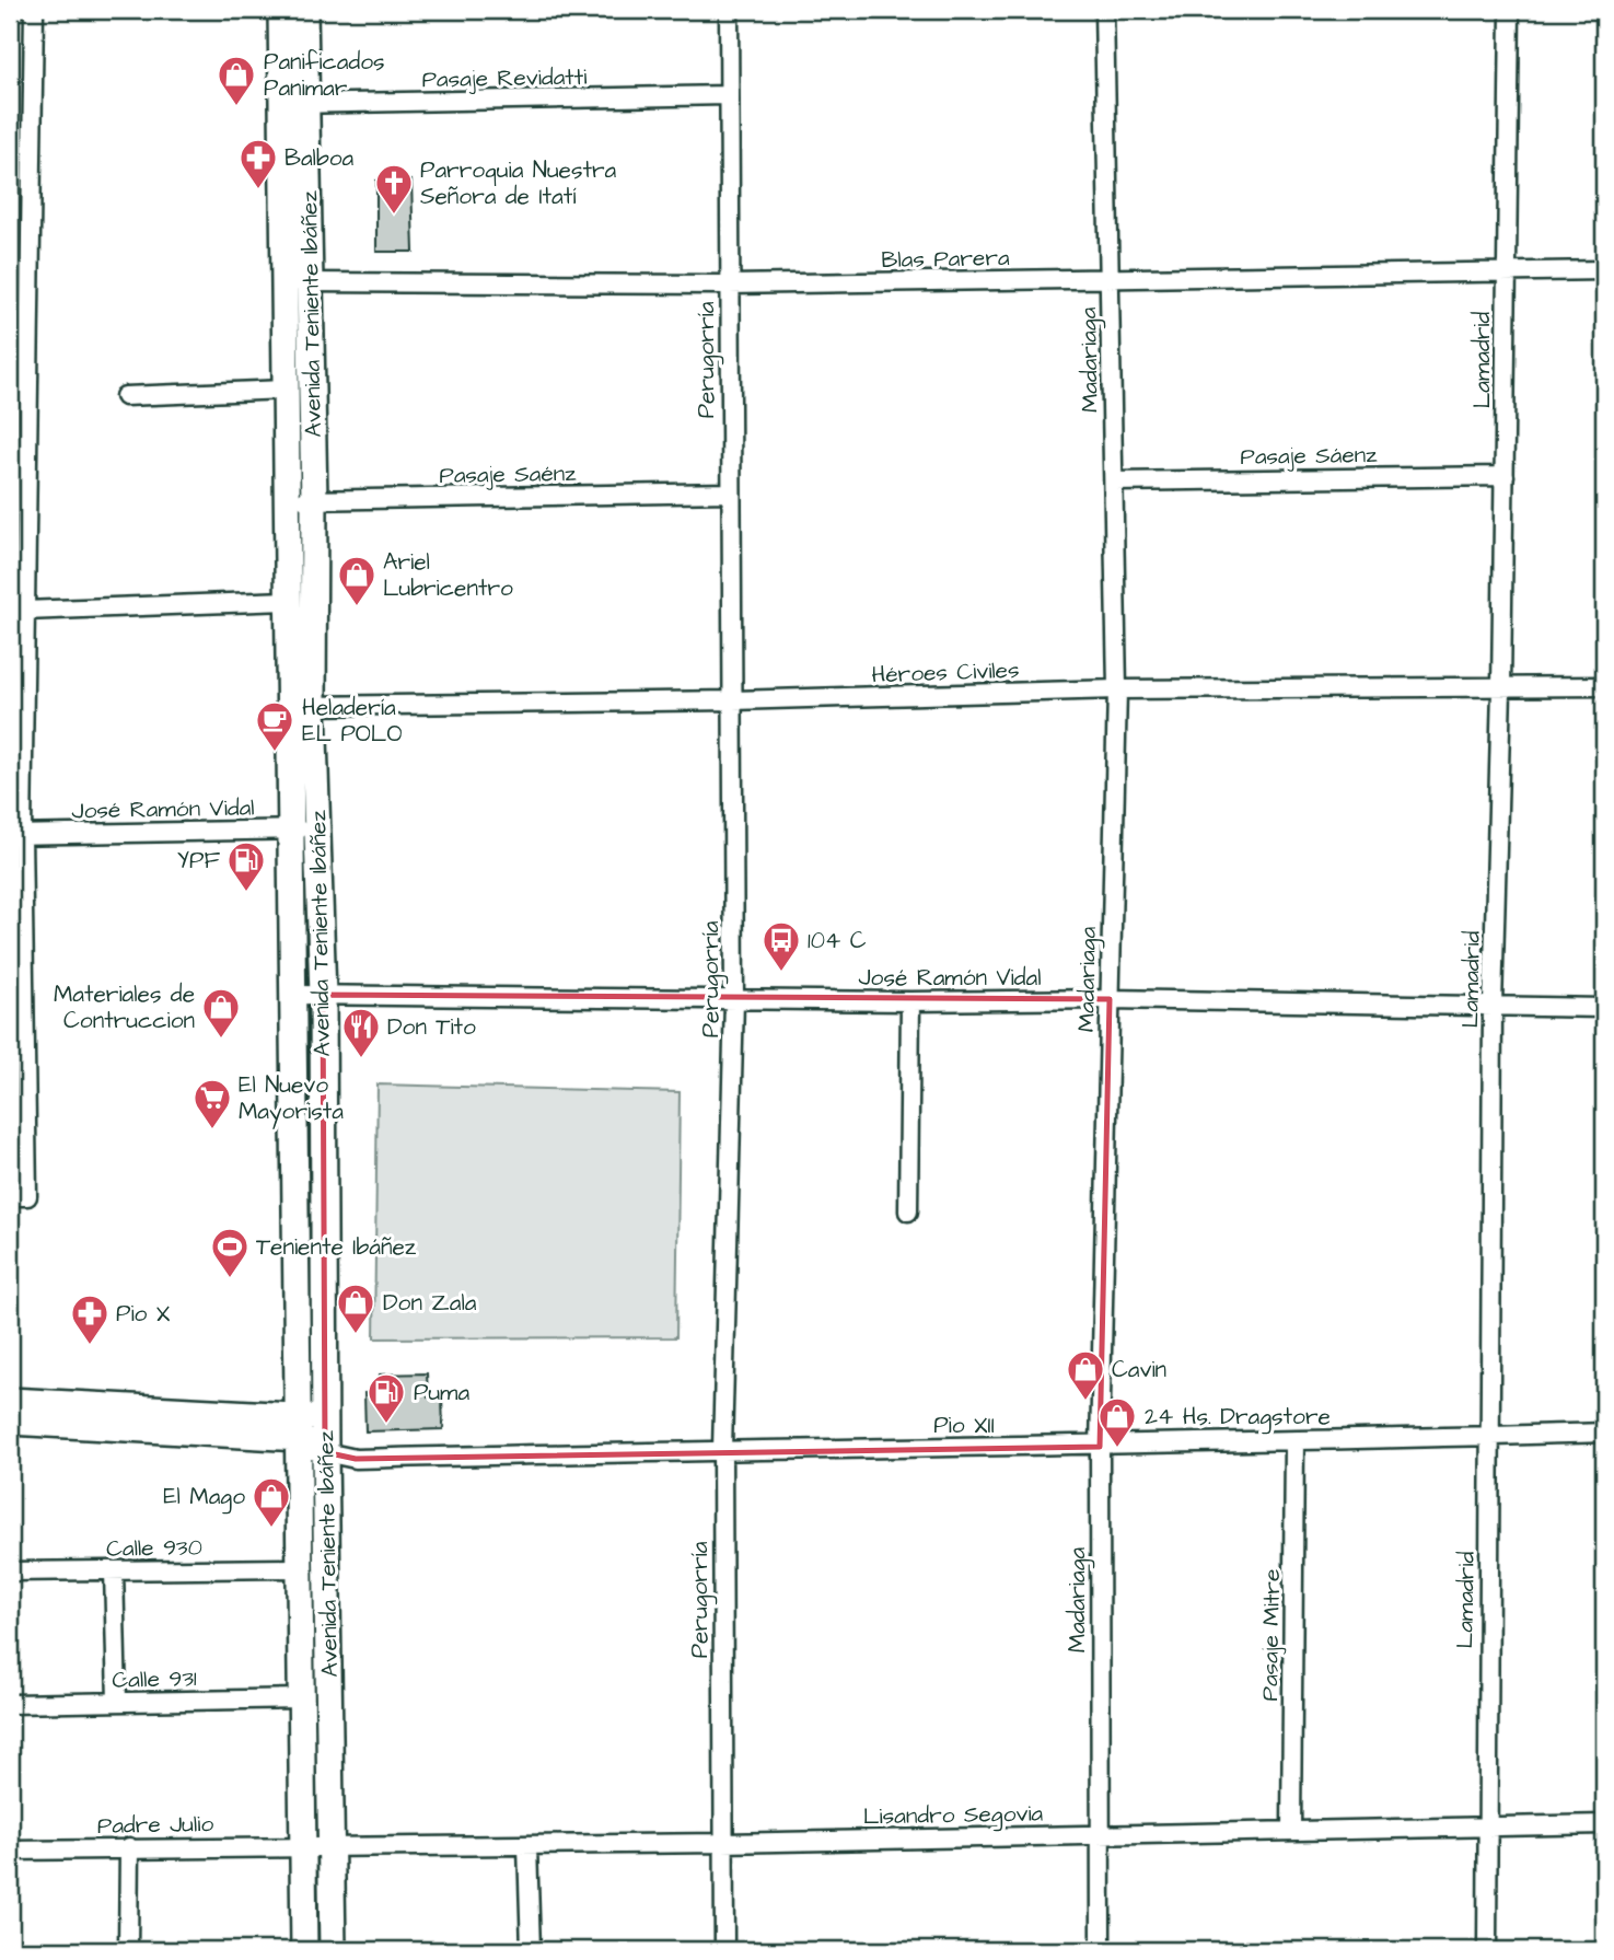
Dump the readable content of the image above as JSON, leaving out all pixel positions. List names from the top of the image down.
{
  "streets": {
    "main road": ["Avenida Teniente Ibáñez"],
    "street": [
      "Pasaje Revidatti",
      "Blas Parera",
      "Perugorría",
      "Madariaga",
      "Lamadrid",
      "Pasaje Sáenz",
      "Pasaje Saénz",
      "Héroes Civiles",
      "José Ramón Vidal",
      "Pio XII",
      "Calle 930",
      "Pasaje Mitre",
      "Calle 931",
      "Lisandro Segovia",
      "Padre Julio"
    ]
  },
  "crossings": [
    ["Pasaje Revidatti", "Avenida Teniente Ibáñez"],
    ["Pasaje Revidatti", "Perugorría"],
    ["Blas Parera", "Avenida Teniente Ibáñez"],
    ["Blas Parera", "Perugorría"],
    ["Blas Parera", "Madariaga"],
    ["Blas Parera", "Lamadrid"],
    ["Avenida Teniente Ibáñez", "Pasaje Saénz"],
    ["Avenida Teniente Ibáñez", "Héroes Civiles"],
    ["Avenida Teniente Ibáñez", "José Ramón Vidal"],
    ["Avenida Teniente Ibáñez", "Pio XII"],
    ["Avenida Teniente Ibáñez", "Calle 930"],
    ["Avenida Teniente Ibáñez", "Calle 931"],
    ["Avenida Teniente Ibáñez", "Lisandro Segovia"],
    ["Avenida Teniente Ibáñez", "Padre Julio"],
    ["Perugorría", "Pasaje Saénz"],
    ["Perugorría", "Héroes Civiles"],
    ["Perugorría", "José Ramón Vidal"],
    ["Perugorría", "Pio XII"],
    ["Perugorría", "Lisandro Segovia"],
    ["Madariaga", "Pasaje Sáenz"],
    ["Madariaga", "Héroes Civiles"],
    ["Madariaga", "José Ramón Vidal"],
    ["Madariaga", "Pio XII"],
    ["Madariaga", "Lisandro Segovia"],
    ["Lamadrid", "Pasaje Sáenz"],
    ["Lamadrid", "Héroes Civiles"],
    ["Lamadrid", "José Ramón Vidal"],
    ["Lamadrid", "Pio XII"],
    ["Lamadrid", "Lisandro Segovia"],
    ["Pio XII", "Pasaje Mitre"],
    ["Pasaje Mitre", "Lisandro Segovia"],
    ["Lisandro Segovia", "Padre Julio"]
  ],
  "places": {
    "shop": [
      "Panificados Panimar",
      "Ariel Lubricentro",
      "Materiales de Contruccion",
      "Don Zala",
      "Cavin",
      "24 Hs. Dragstore",
      "El Mago"
    ],
    "pharmacy": ["Balboa", "Pio X"],
    "church": ["Parroquia Nuestra Señora de Itatí"],
    "cafe": ["Heladería EL POLO"],
    "fuel station": ["YPF", "Puma"],
    "bus stop": ["104 C"],
    "restaurant": ["Don Tito"],
    "supermarket": ["El Nuevo Mayorista"],
    "sports": ["Teniente Ibáñez"]
  }
}
